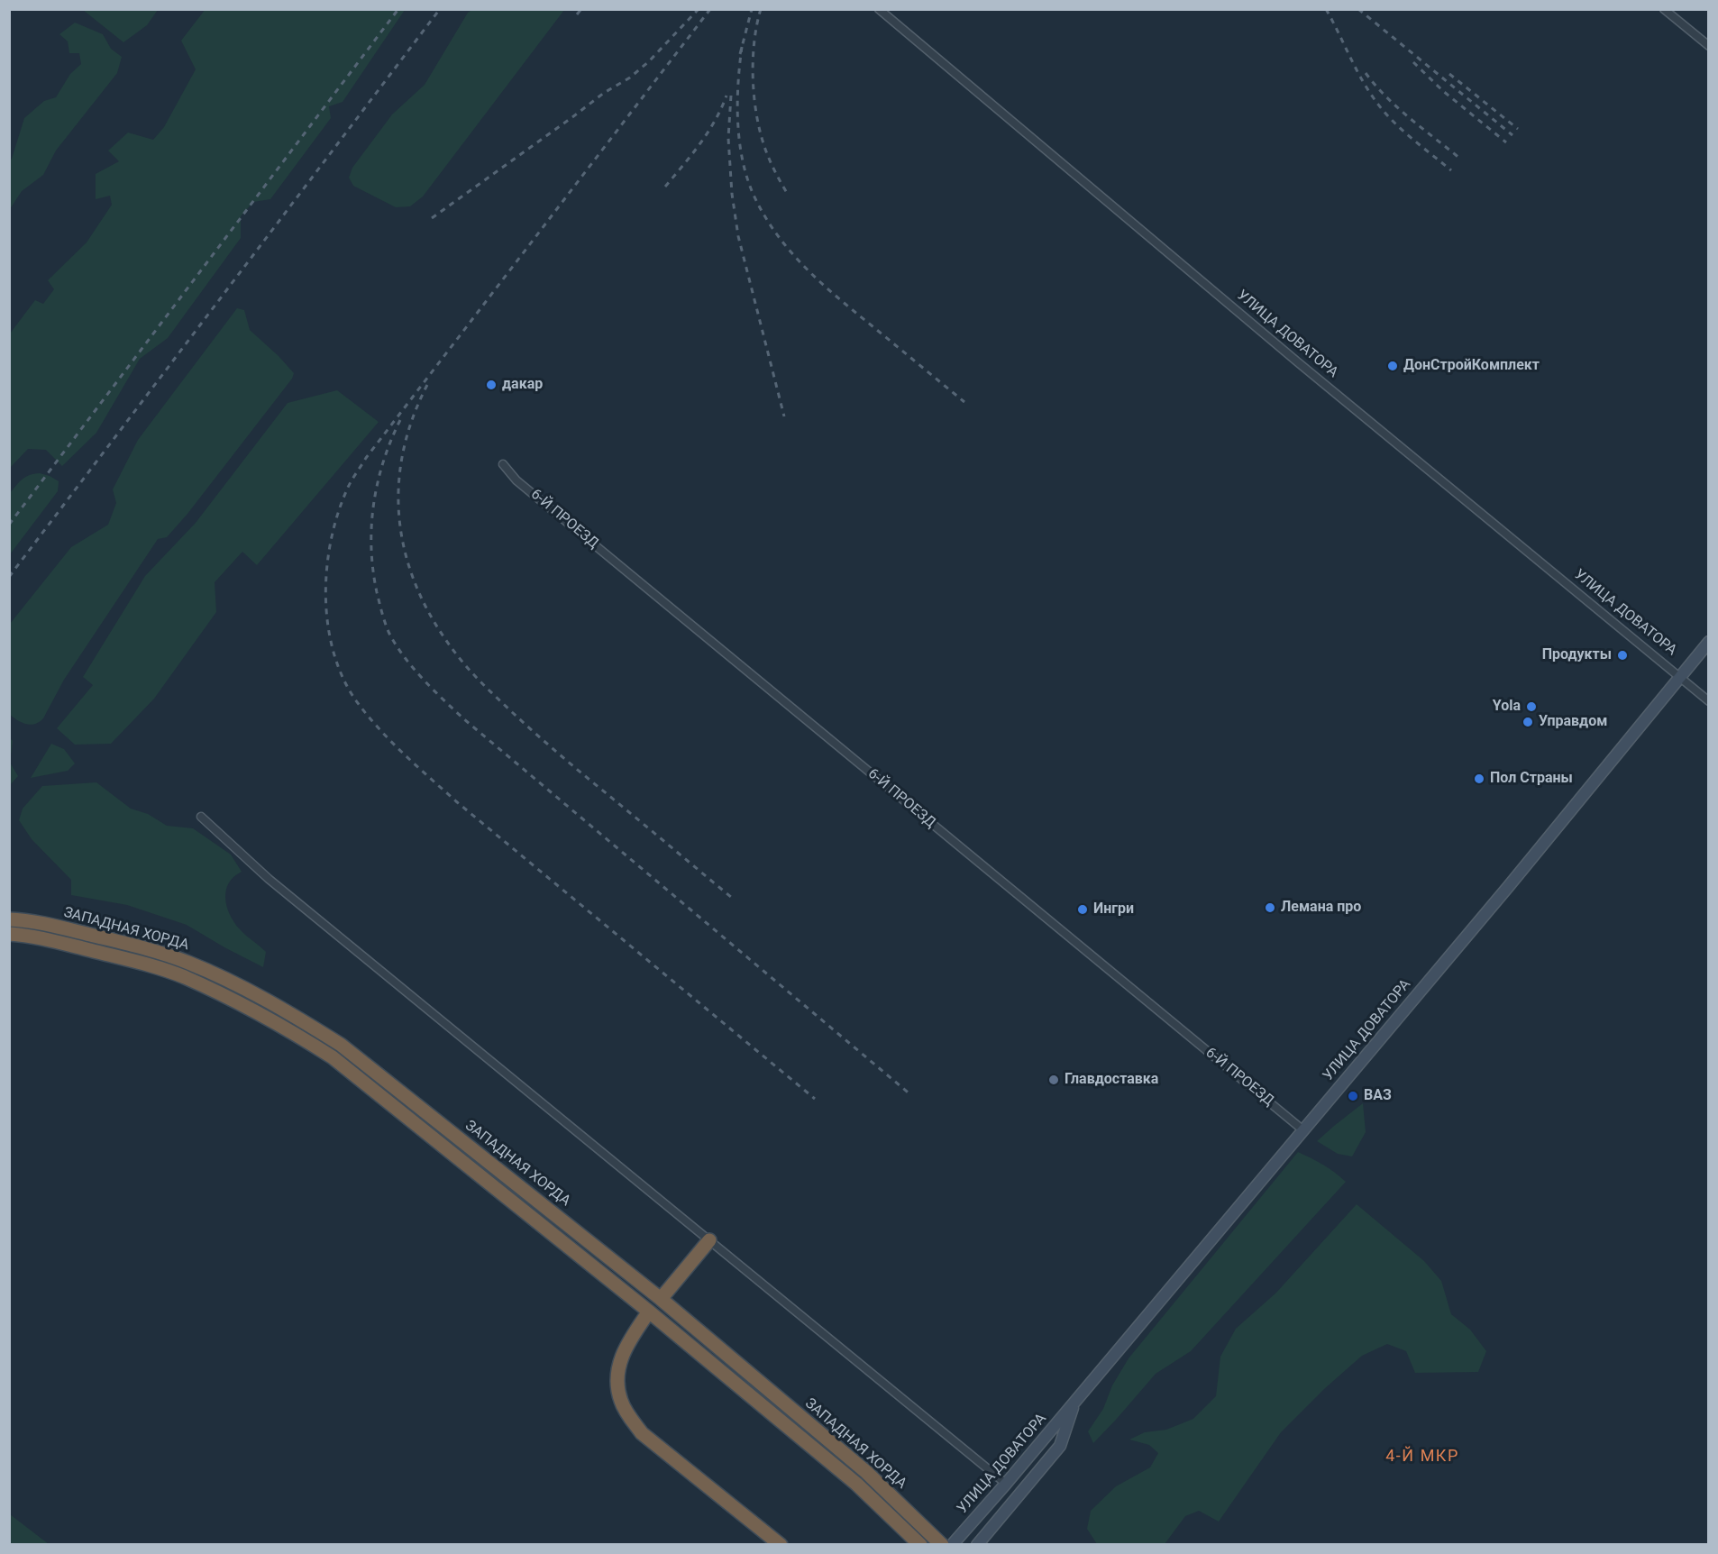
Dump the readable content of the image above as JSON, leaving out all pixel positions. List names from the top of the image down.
{
  "streets": {
    "highway": ["ЗАПАДНАЯ ХОРДА"],
    "street": ["УЛИЦА ДОВАТОРА", "6-Й ПРОЕЗД"]
  },
  "crossings": [
    ["УЛИЦА ДОВАТОРА", "6-Й ПРОЕЗД"]
  ],
  "districts": ["4-Й МКР"],
  "places": [
    "ДонСтройКомплект",
    "дакар",
    "Продукты",
    "Yola",
    "Управдом",
    "Пол Страны",
    "Лемана про",
    "Ингри",
    "Главдоставка",
    "ВАЗ"
  ]
}
